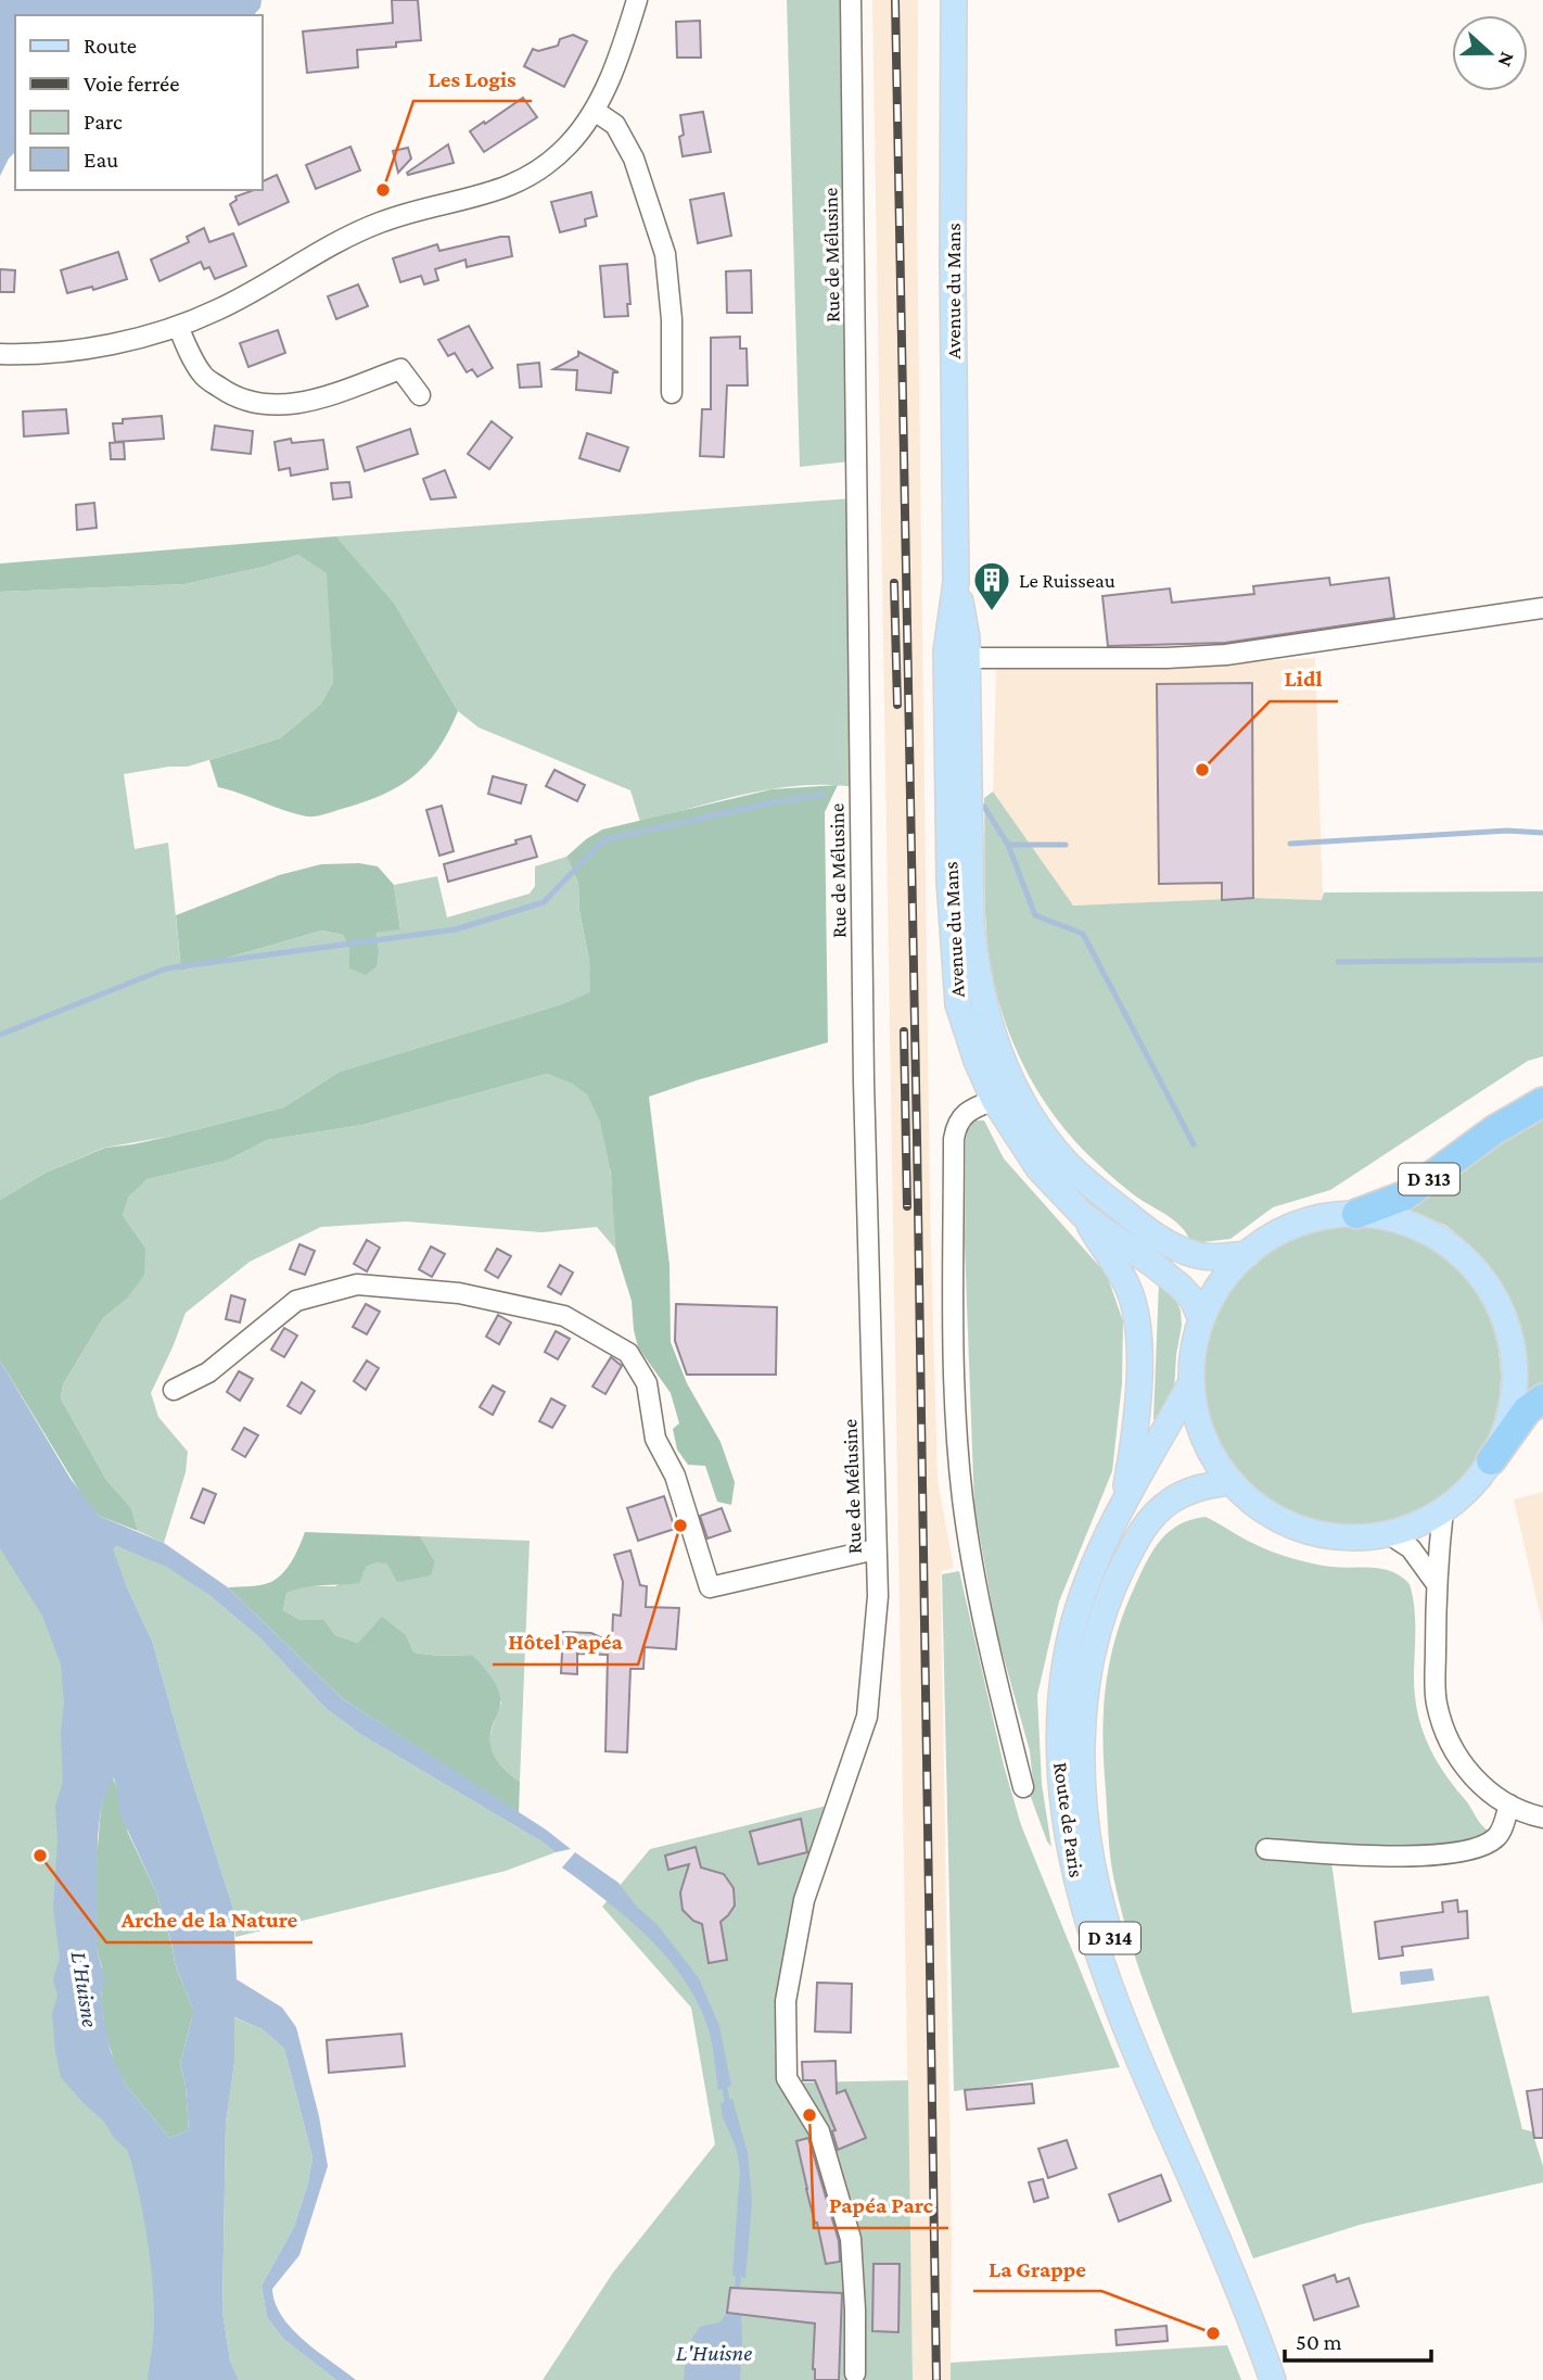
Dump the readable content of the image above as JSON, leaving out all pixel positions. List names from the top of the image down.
{
  "streets": {
    "highway": ["D 313"],
    "main road": ["Avenue du Mans", "Route de Paris", "D 314"],
    "street": ["Rue de Mélusine"]
  },
  "water": ["L'Huisne"],
  "places": {
    "other": [
      "Les Logis",
      "Lidl",
      "Hôtel Papéa",
      "Arche de la Nature",
      "Papéa Parc",
      "La Grappe"
    ],
    "building": ["Le Ruisseau"]
  },
  "legend": [
    "Route",
    "Voie ferrée",
    "Parc",
    "Eau"
  ],
  "scale_bar": "50 m",
  "north": "right"
}
